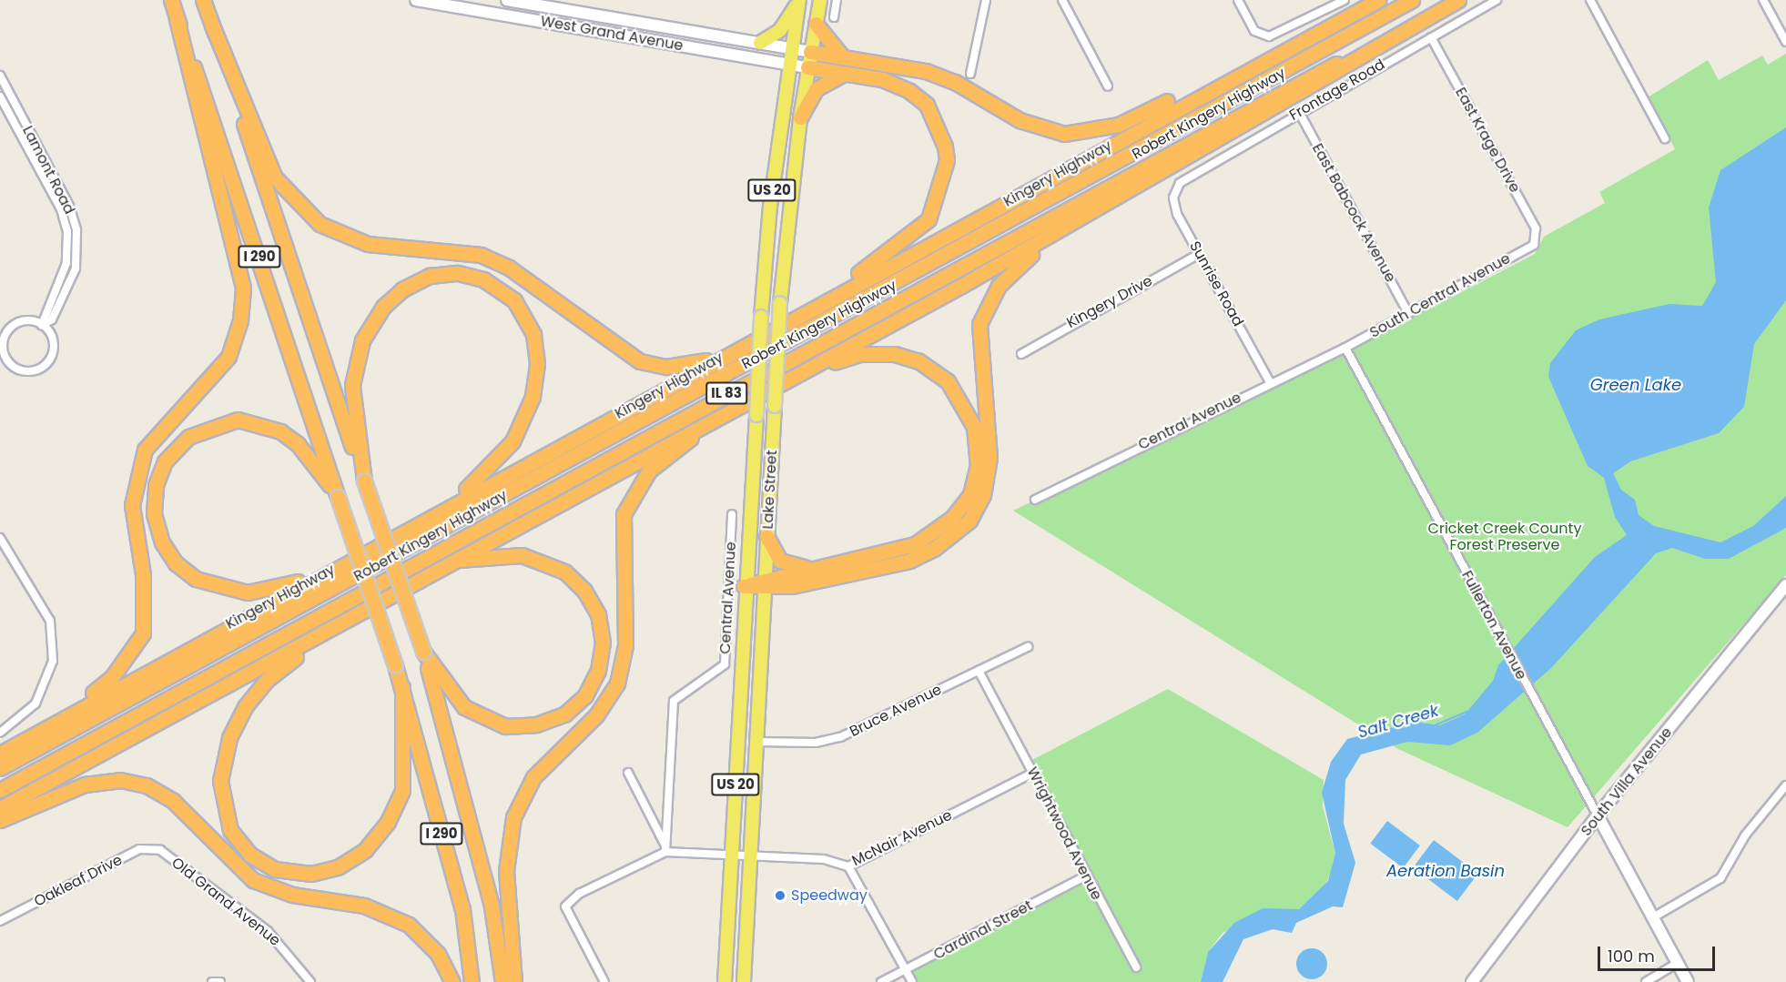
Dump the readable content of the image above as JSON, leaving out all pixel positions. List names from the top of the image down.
{
  "streets": {
    "highway": [
      "Robert Kingery Highway",
      "Kingery Highway",
      "US 20",
      "I 290",
      "IL 83"
    ],
    "main road": ["West Grand Avenue", "Lake Street", "South Villa Avenue"],
    "street": [
      "Frontage Road",
      "East Krage Drive",
      "Lamont Road",
      "East Babcock Avenue",
      "Sunrise Road",
      "South Central Avenue",
      "Kingery Drive",
      "Central Avenue",
      "Fullerton Avenue",
      "Bruce Avenue",
      "Wrightwood Avenue",
      "McNair Avenue",
      "Oakleaf Drive",
      "Old Grand Avenue",
      "Cardinal Street"
    ]
  },
  "crossings": [
    ["West Grand Avenue", "Lake Street"],
    ["Frontage Road", "East Krage Drive"],
    ["Frontage Road", "East Babcock Avenue"],
    ["Frontage Road", "Sunrise Road"],
    ["East Krage Drive", "South Central Avenue"],
    ["US 20", "Lake Street"],
    ["East Babcock Avenue", "South Central Avenue"],
    ["Sunrise Road", "Kingery Drive"],
    ["Sunrise Road", "Central Avenue"],
    ["South Central Avenue", "Central Avenue"],
    ["South Central Avenue", "Fullerton Avenue"],
    ["Central Avenue", "Fullerton Avenue"],
    ["Central Avenue", "McNair Avenue"],
    ["Lake Street", "Bruce Avenue"],
    ["Lake Street", "McNair Avenue"],
    ["Fullerton Avenue", "South Villa Avenue"],
    ["Bruce Avenue", "Wrightwood Avenue"],
    ["Wrightwood Avenue", "McNair Avenue"],
    ["Wrightwood Avenue", "Cardinal Street"],
    ["Oakleaf Drive", "Old Grand Avenue"]
  ],
  "water": ["Green Lake", "Salt Creek", "Aeration Basin"],
  "parks": ["Cricket Creek County Forest Preserve"],
  "places": ["Speedway"],
  "scale_bar": "100 m"
}
